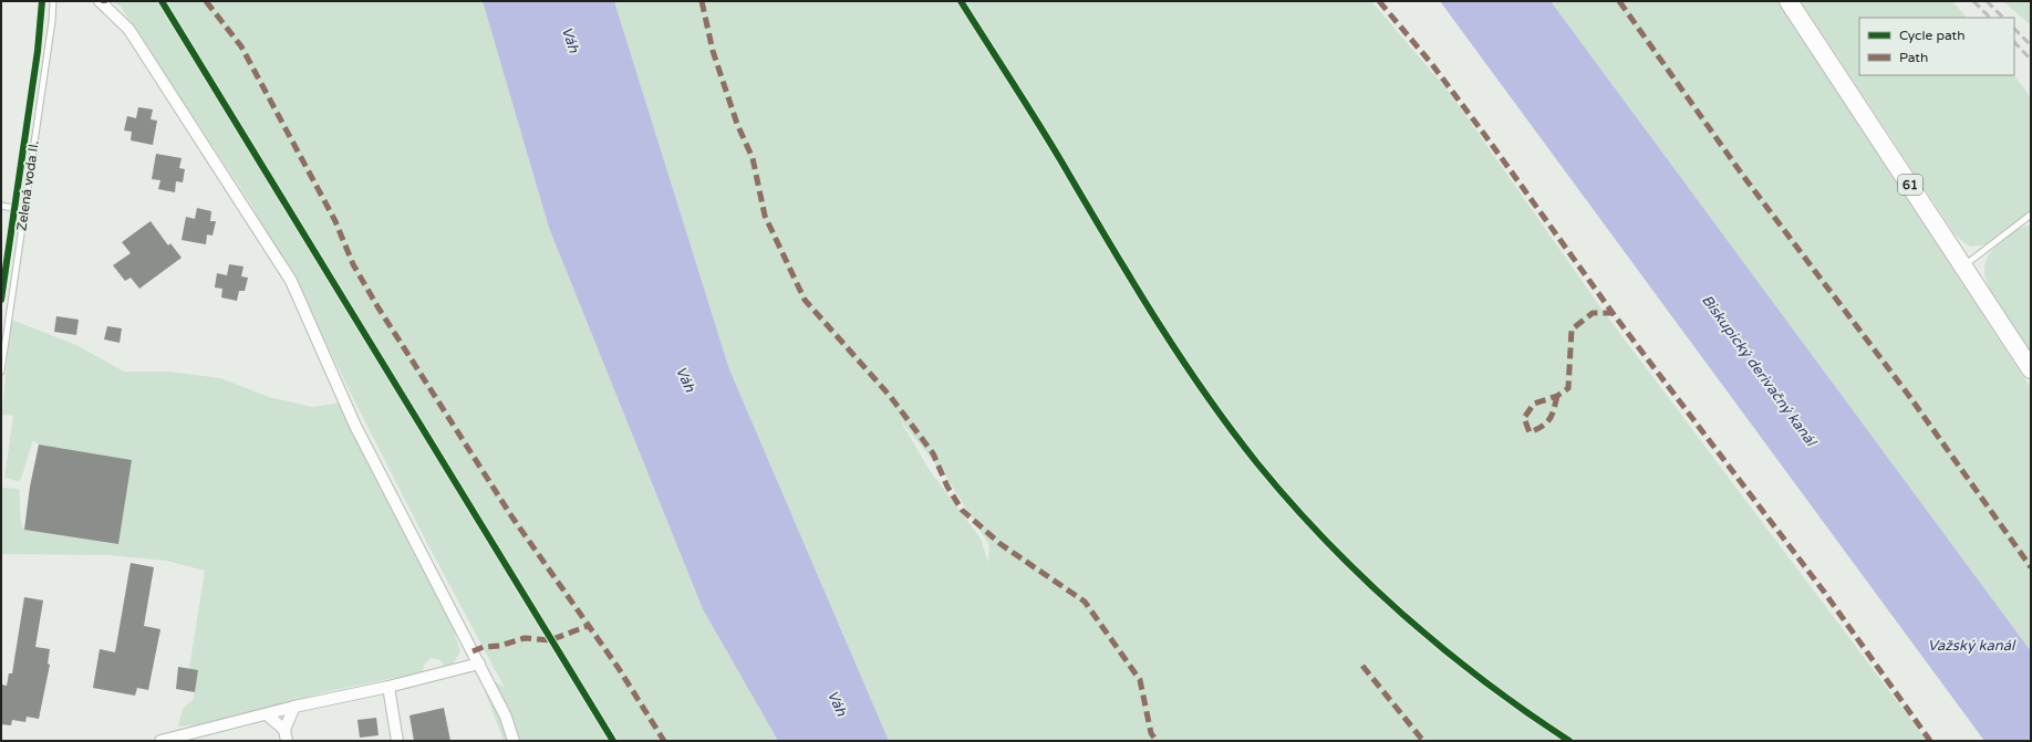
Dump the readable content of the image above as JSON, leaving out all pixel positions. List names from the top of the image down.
{
  "streets": {
    "main road": ["61"],
    "lane": ["Zelená voda II."]
  },
  "water": ["Váh", "Biskupický derivačný kanál", "Važský kanál"],
  "legend": ["Cycle path", "Path"]
}
